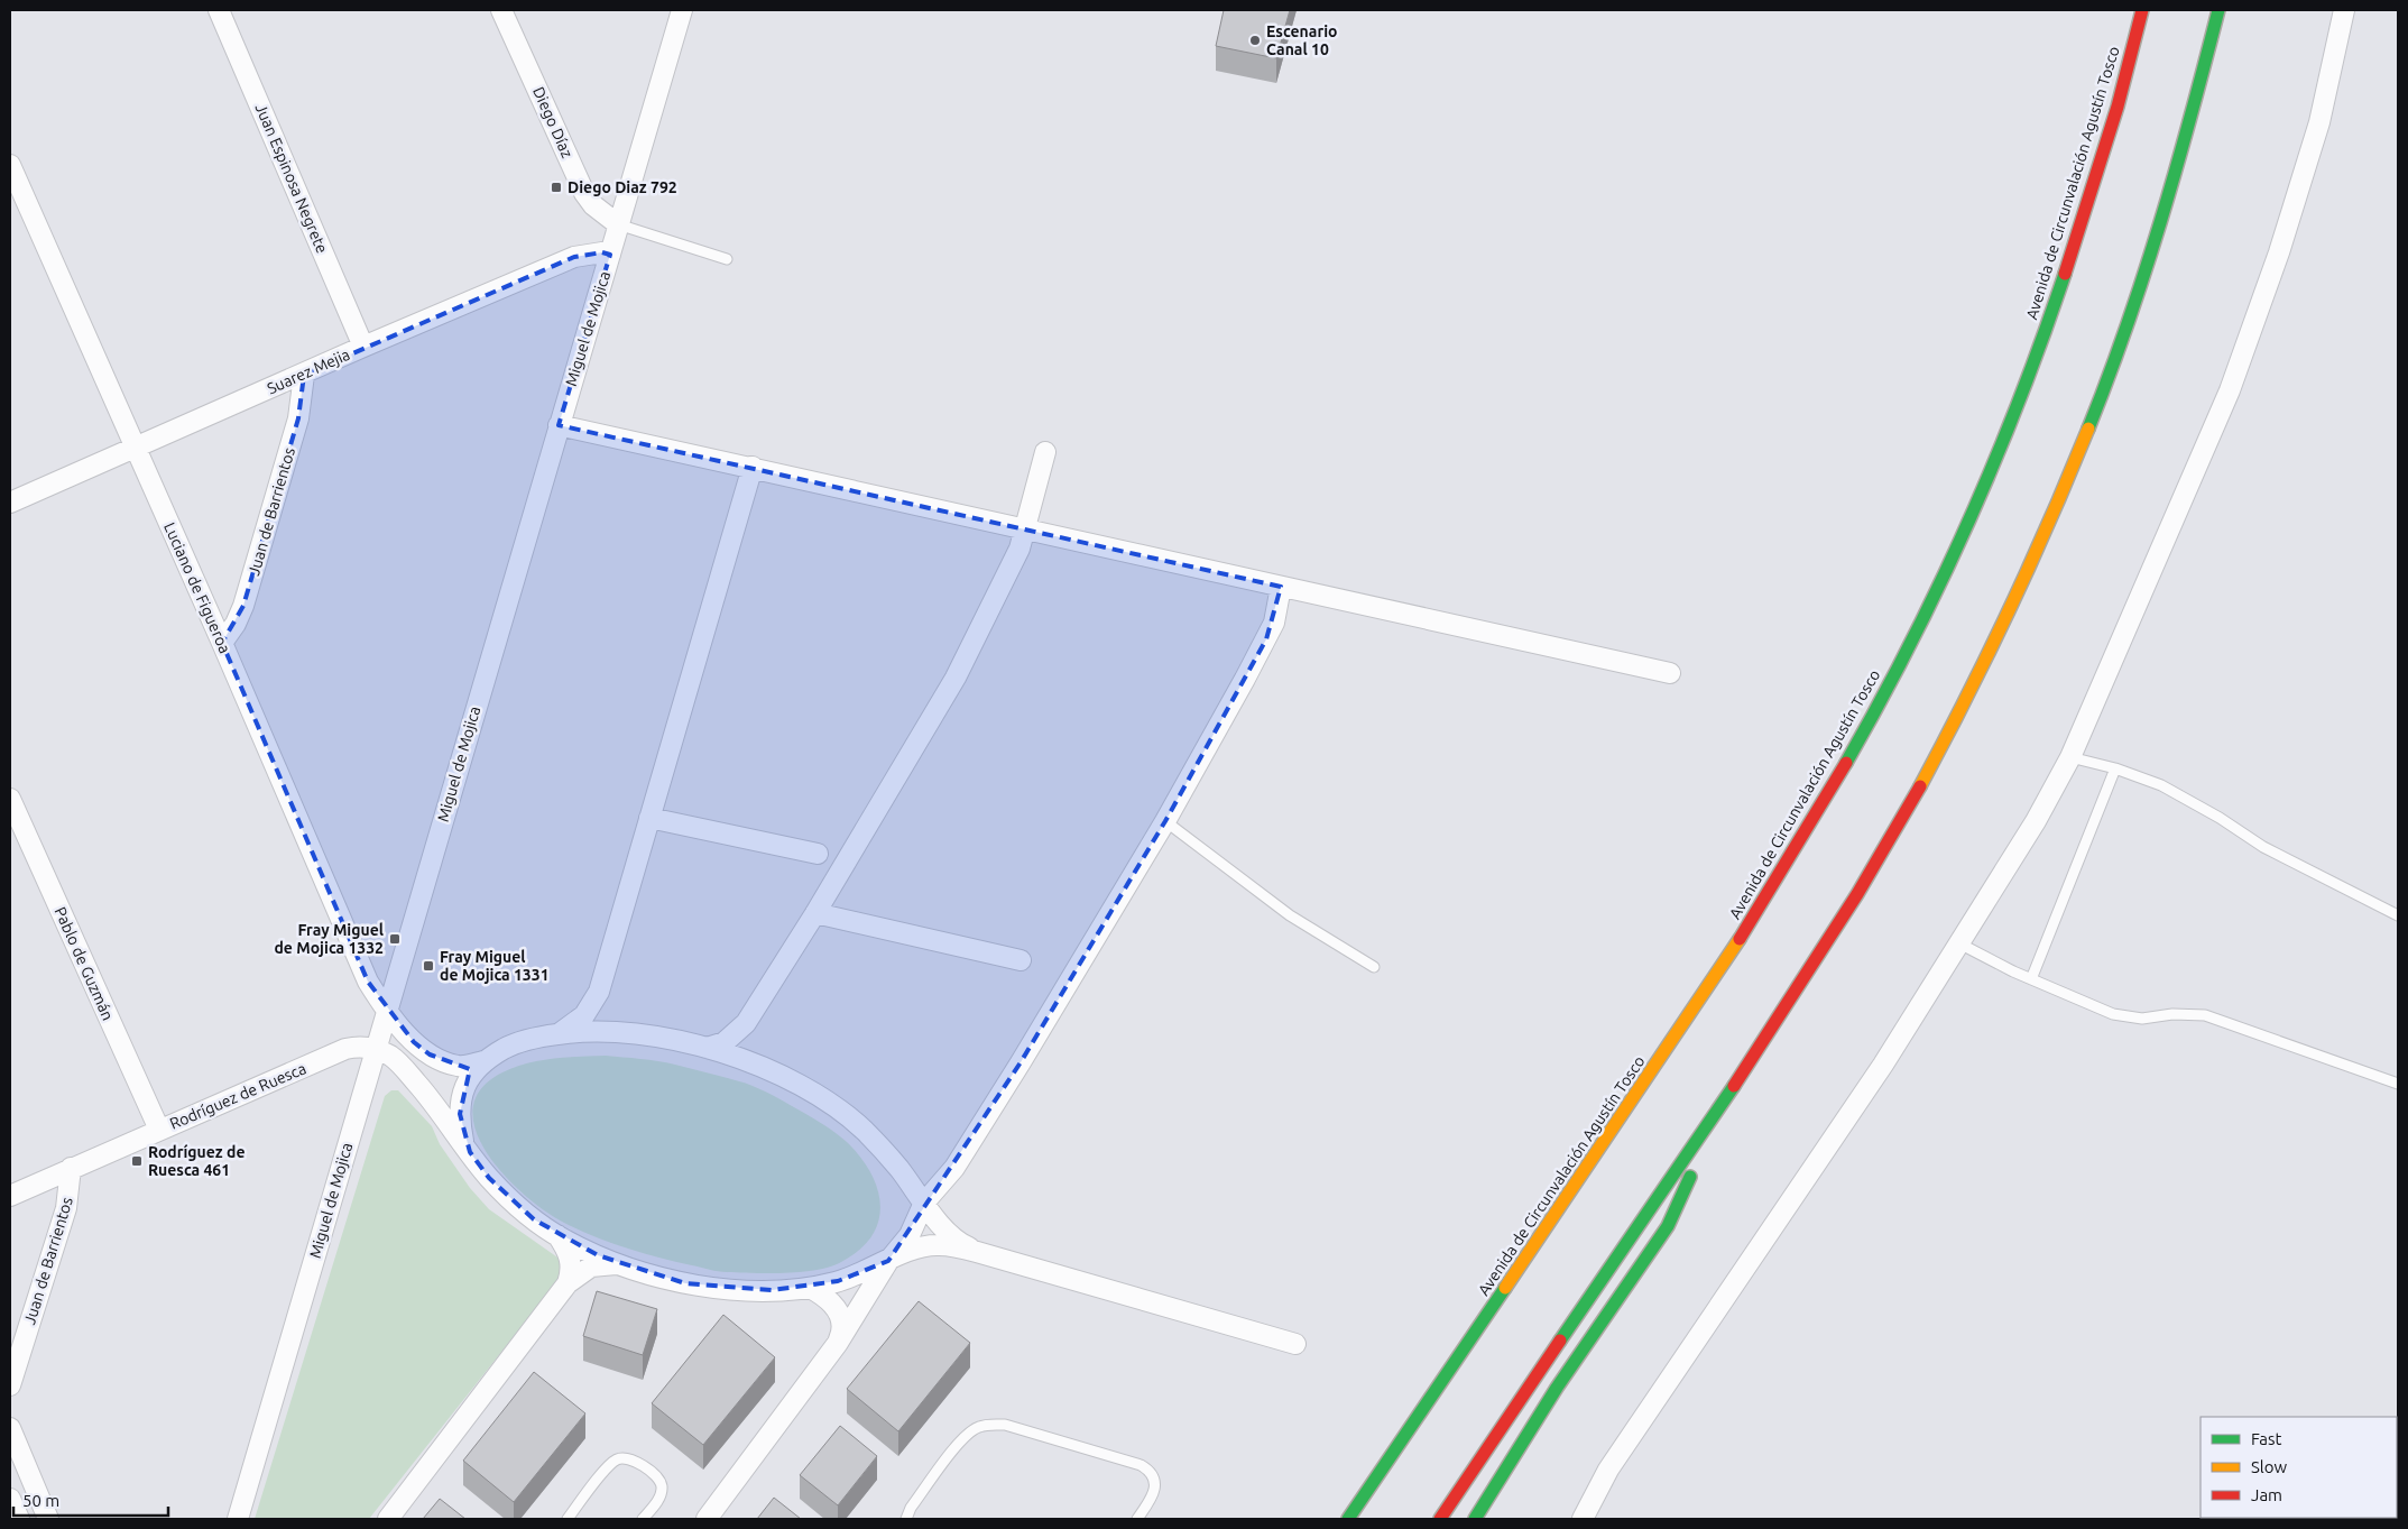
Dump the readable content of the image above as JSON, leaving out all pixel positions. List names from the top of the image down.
{
  "streets": {
    "highway": ["Avenida de Circunvalación Agustín Tosco"],
    "street": [
      "Diego Díaz",
      "Juan Espinosa Negrete",
      "Miguel de Mojica",
      "Suarez Mejia",
      "Juan de Barrientos",
      "Luciano de Figueroa",
      "Pablo de Guzmán",
      "Rodríguez de Ruesca"
    ]
  },
  "crossings": [
    ["Diego Díaz", "Miguel de Mojica"],
    ["Juan Espinosa Negrete", "Suarez Mejia"],
    ["Miguel de Mojica", "Suarez Mejia"],
    ["Miguel de Mojica", "Luciano de Figueroa"],
    ["Miguel de Mojica", "Rodríguez de Ruesca"],
    ["Suarez Mejia", "Juan de Barrientos"],
    ["Suarez Mejia", "Luciano de Figueroa"],
    ["Juan de Barrientos", "Luciano de Figueroa"],
    ["Juan de Barrientos", "Rodríguez de Ruesca"],
    ["Pablo de Guzmán", "Rodríguez de Ruesca"]
  ],
  "places": {
    "other": ["Escenario Canal 10"],
    "transit": [
      "Diego Diaz 792",
      "Fray Miguel de Mojica 1332",
      "Fray Miguel de Mojica 1331",
      "Rodríguez de Ruesca 461"
    ]
  },
  "legend": ["Fast", "Slow", "Jam"],
  "scale_bar": "50 m"
}
